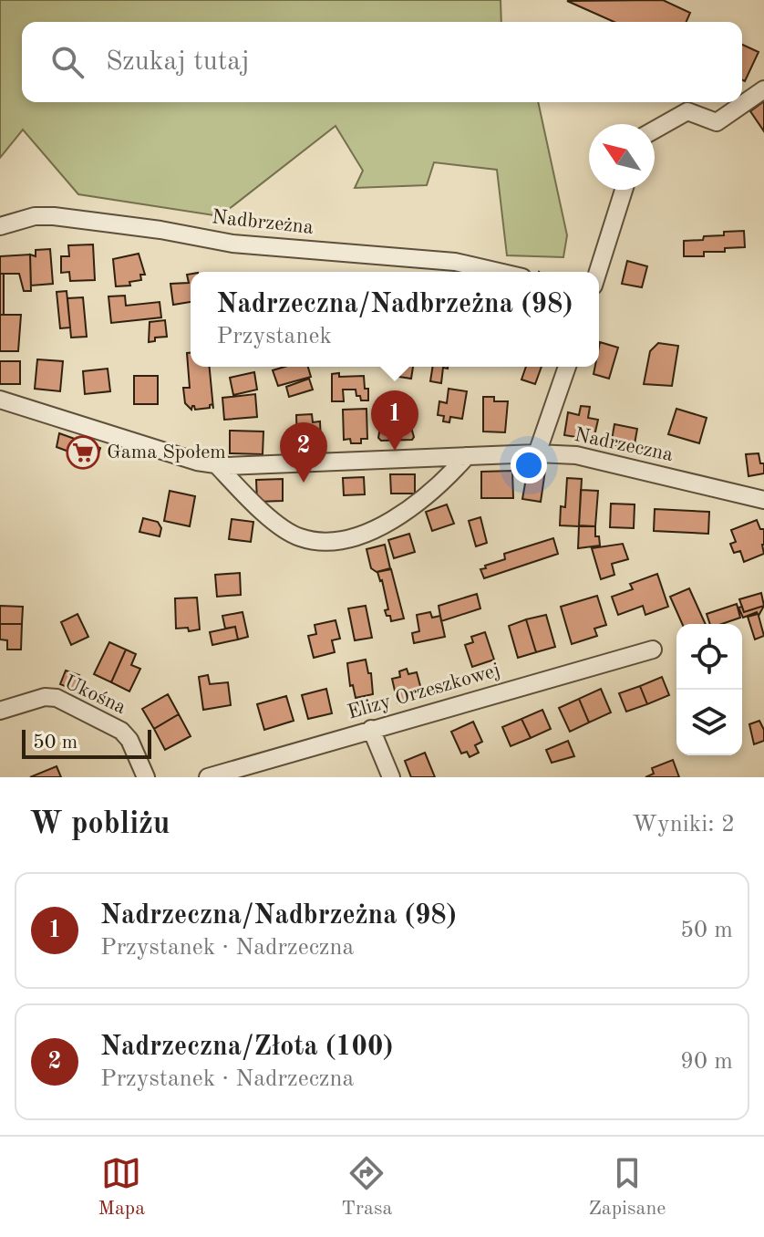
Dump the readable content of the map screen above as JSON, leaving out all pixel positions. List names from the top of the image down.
{
  "streets": {
    "street": [
      "Nadbrzeżna",
      "Nadrzeczna",
      "Elizy Orzeszkowej",
      "Ukośna"
    ]
  },
  "places": {
    "supermarket": ["Gama Społem"]
  },
  "scale_bar": "50 m",
  "north": "top left",
  "page": {
    "search": "Szukaj tutaj",
    "popup": ["Nadrzeczna/Nadbrzeżna (98)", "Przystanek"],
    "pins": ["1", "2"],
    "scale": "50 m",
    "heading": ["W pobliżu", "Wyniki: 2"],
    "list": [
      {
        "mark": "1",
        "name": "Nadrzeczna/Nadbrzeżna (98)",
        "note": "Przystanek · Nadrzeczna",
        "value": "50 m"
      },
      {
        "mark": "2",
        "name": "Nadrzeczna/Złota (100)",
        "note": "Przystanek · Nadrzeczna",
        "value": "90 m"
      }
    ],
    "nav": ["Mapa", "Trasa", "Zapisane"]
  }
}
